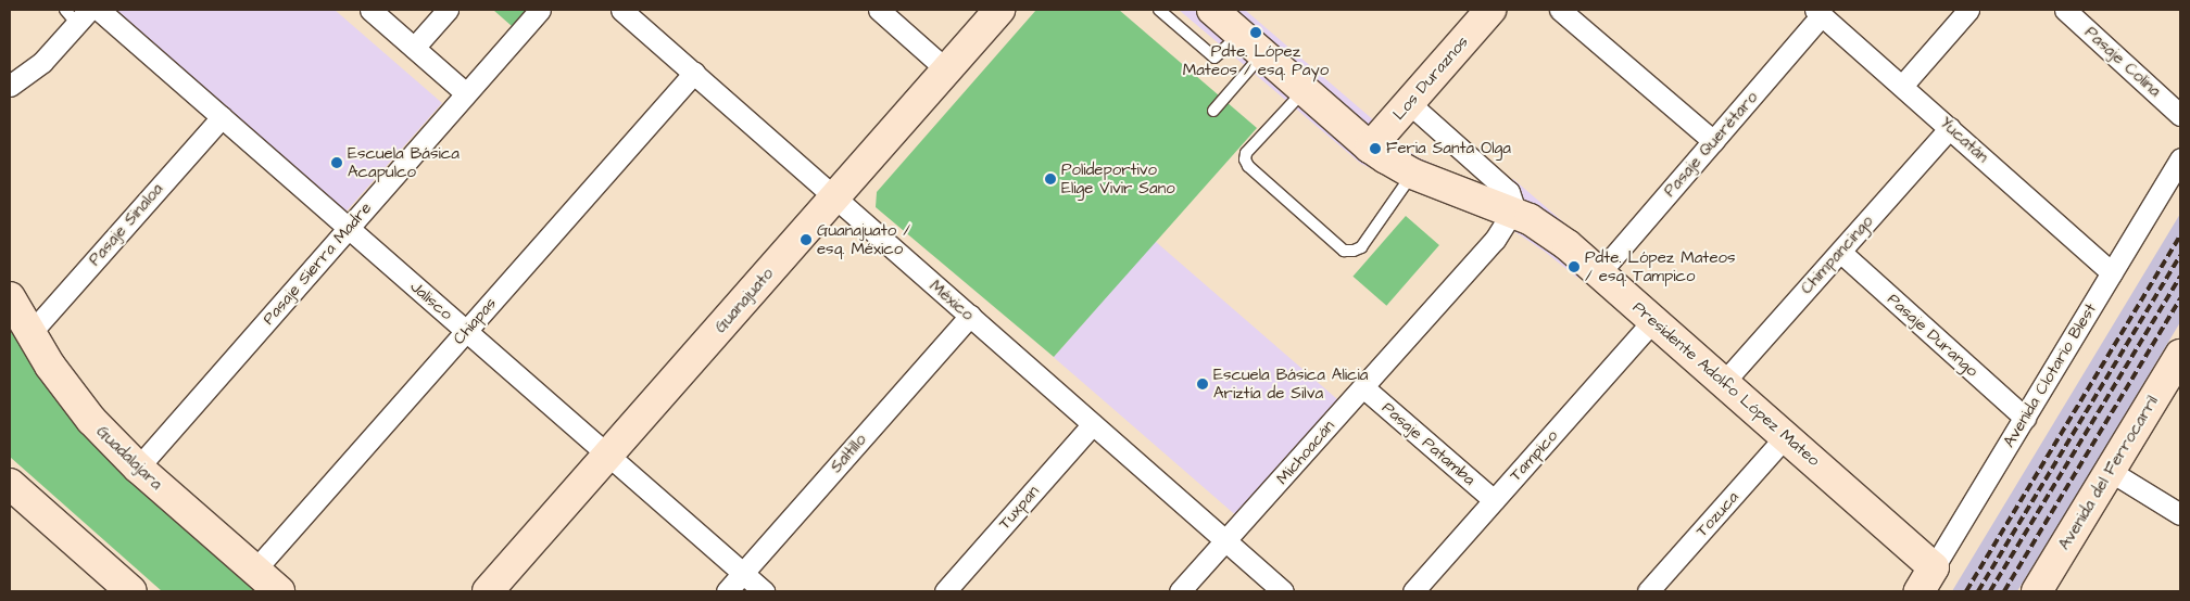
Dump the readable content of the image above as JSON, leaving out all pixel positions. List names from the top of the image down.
{
  "streets": {
    "street": [
      "Pasaje Colina",
      "Los Duraznos",
      "Yucatán",
      "Pasaje Querétaro",
      "Pasaje Sinaloa",
      "Chimpancingo",
      "Pasaje Sierra Madre",
      "Jalisco",
      "Guanajuato",
      "México",
      "Chiapas",
      "Pasaje Durango",
      "Avenida Clotario Blest",
      "Presidente Adolfo López Mateo",
      "Pasaje Patamba",
      "Michoacán",
      "Saltillo",
      "Tampico",
      "Guadalajara",
      "Avenida del Ferrocarril",
      "Tuxpan",
      "Tozuca"
    ]
  },
  "crossings": [
    ["Los Duraznos", "Presidente Adolfo López Mateo"],
    ["Yucatán", "Pasaje Querétaro"],
    ["Yucatán", "Chimpancingo"],
    ["Yucatán", "Avenida Clotario Blest"],
    ["Pasaje Querétaro", "Presidente Adolfo López Mateo"],
    ["Pasaje Sinaloa", "Jalisco"],
    ["Pasaje Sinaloa", "Guadalajara"],
    ["Chimpancingo", "Pasaje Durango"],
    ["Chimpancingo", "Presidente Adolfo López Mateo"],
    ["Pasaje Sierra Madre", "Jalisco"],
    ["Pasaje Sierra Madre", "Guadalajara"],
    ["Jalisco", "Guanajuato"],
    ["Jalisco", "Chiapas"],
    ["Jalisco", "Saltillo"],
    ["Guanajuato", "México"],
    ["México", "Chiapas"],
    ["México", "Michoacán"],
    ["México", "Saltillo"],
    ["México", "Tuxpan"],
    ["Chiapas", "Guadalajara"],
    ["Pasaje Durango", "Avenida Clotario Blest"],
    ["Avenida Clotario Blest", "Presidente Adolfo López Mateo"],
    ["Presidente Adolfo López Mateo", "Michoacán"],
    ["Presidente Adolfo López Mateo", "Tampico"],
    ["Presidente Adolfo López Mateo", "Tozuca"],
    ["Pasaje Patamba", "Michoacán"],
    ["Pasaje Patamba", "Tampico"]
  ],
  "places": [
    "Pdte. López Mateos / esq. Payo",
    "Feria Santa Olga",
    "Escuela Básica Acapulco",
    "Polideportivo Elige Vivir Sano",
    "Guanajuato / esq. México",
    "Pdte. López Mateos / esq. Tampico",
    "Escuela Básica Alicia Ariztía de Silva"
  ]
}
